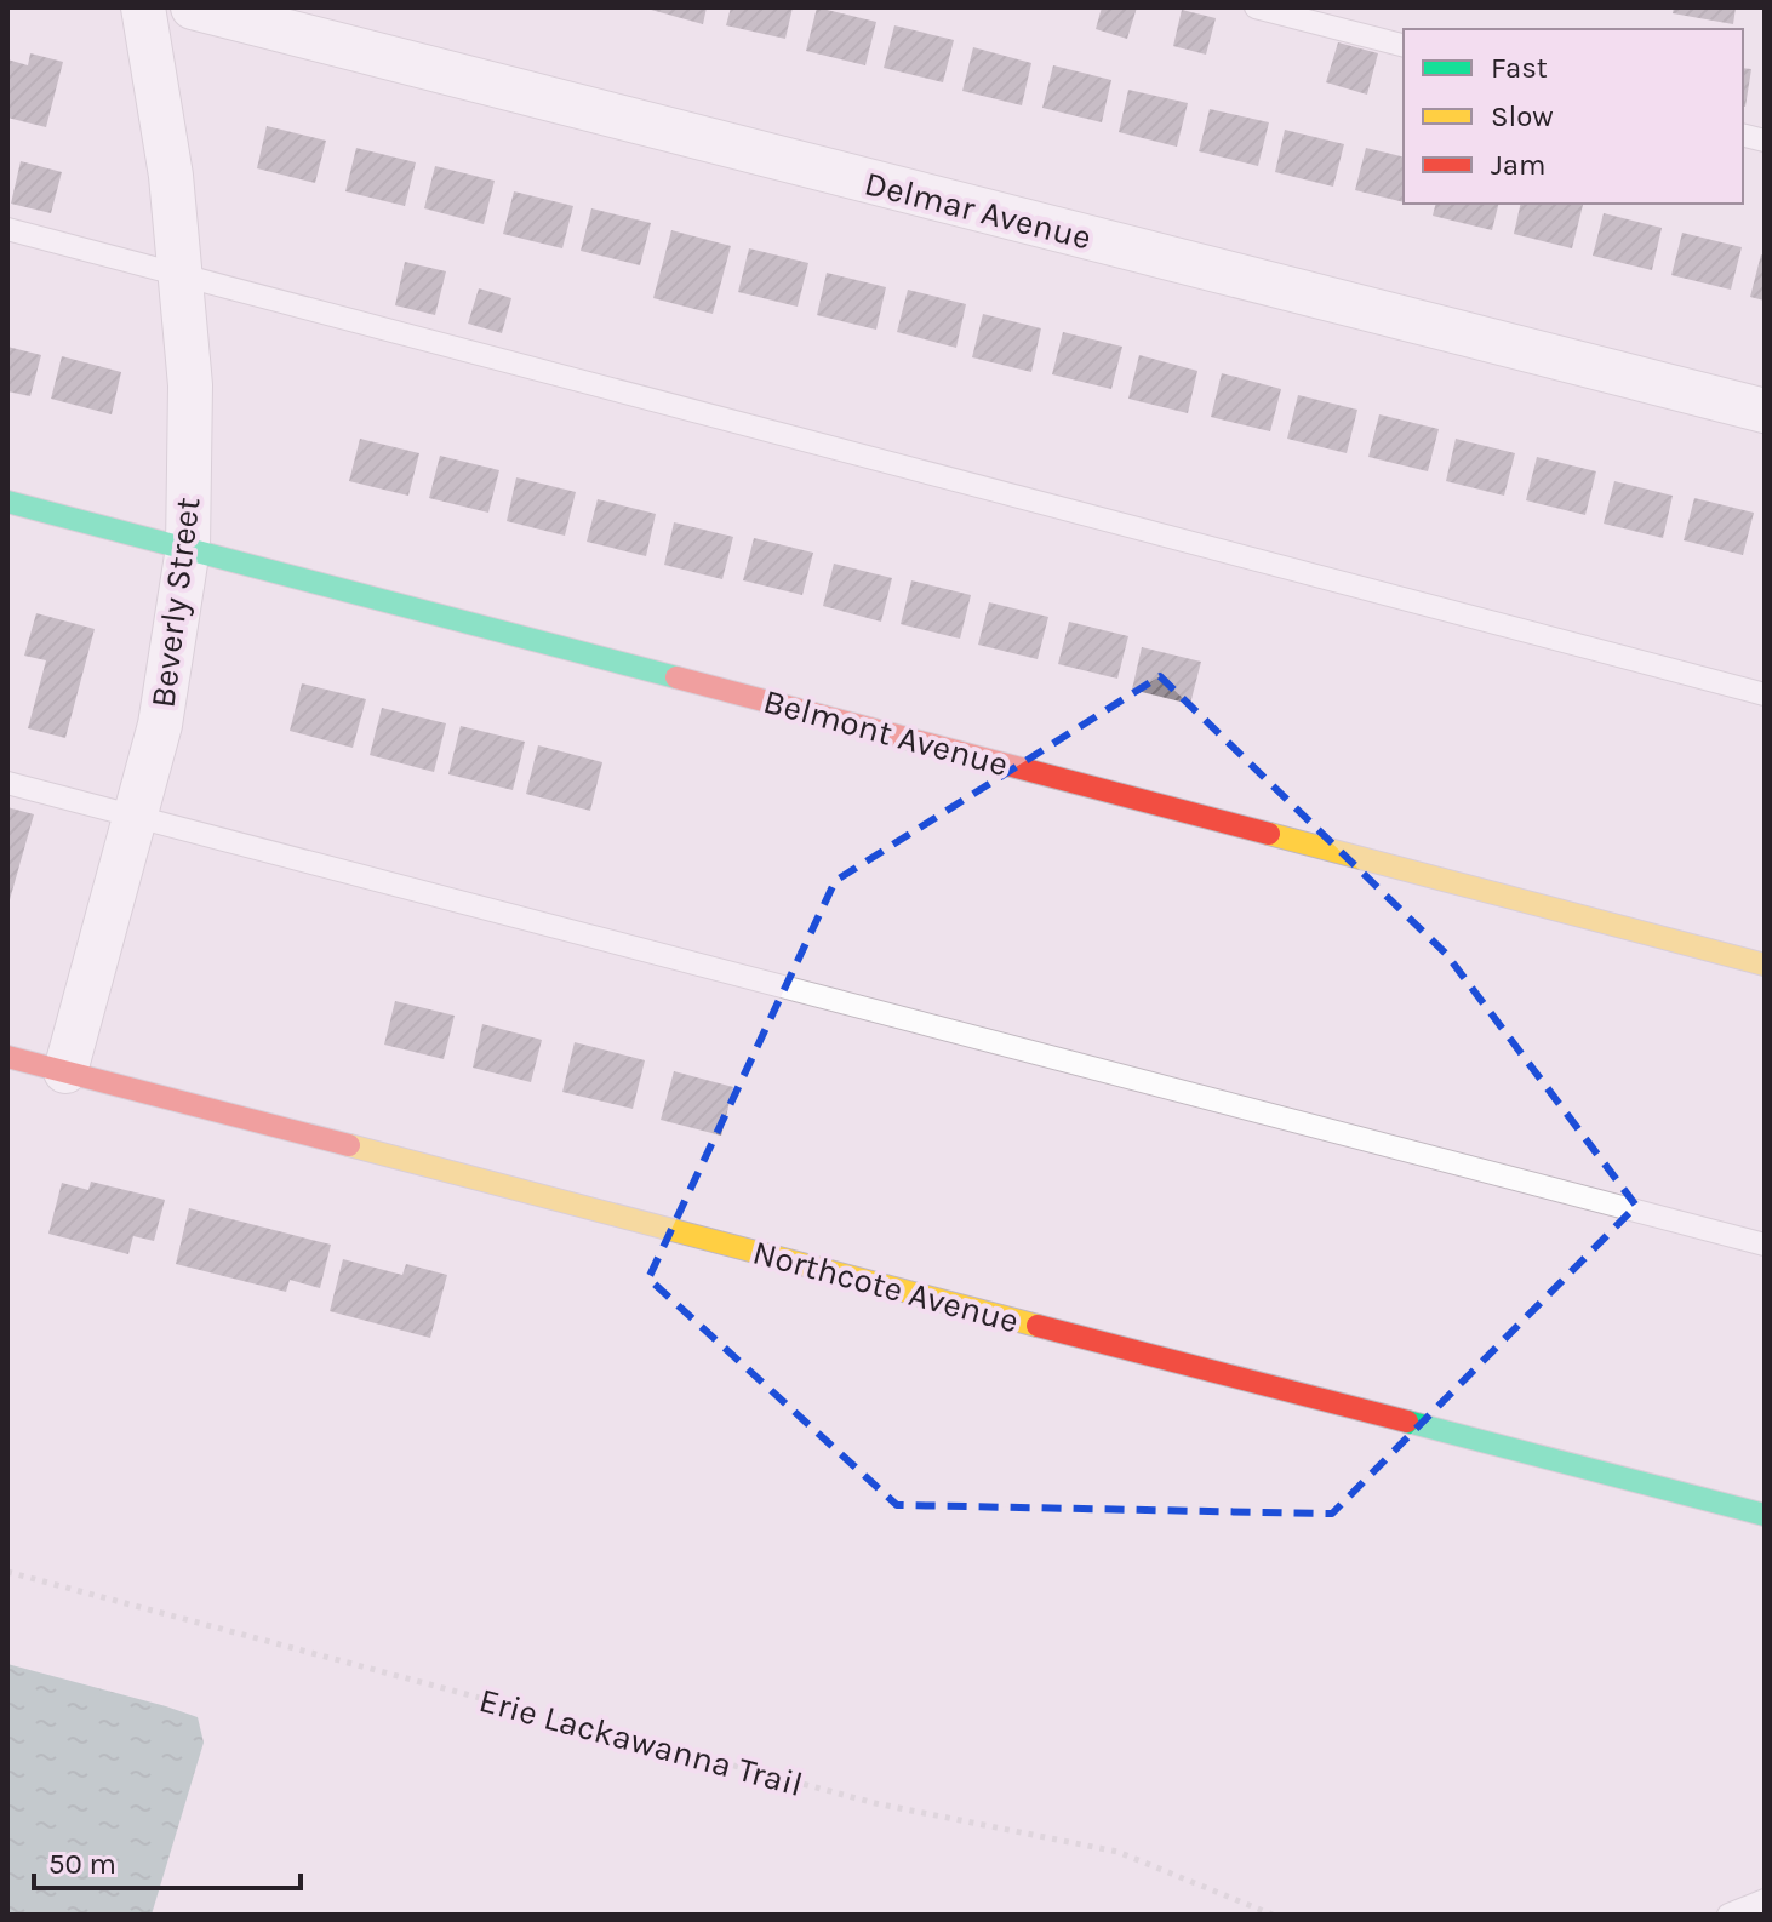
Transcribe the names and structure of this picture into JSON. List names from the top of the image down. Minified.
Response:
{"streets":{"street":["Delmar Avenue","Beverly Street","Belmont Avenue","Northcote Avenue"],"path":["Erie Lackawanna Trail"]},"crossings":[["Beverly Street","Belmont Avenue"],["Beverly Street","Northcote Avenue"]],"legend":["Fast","Slow","Jam"],"scale_bar":"50 m"}
